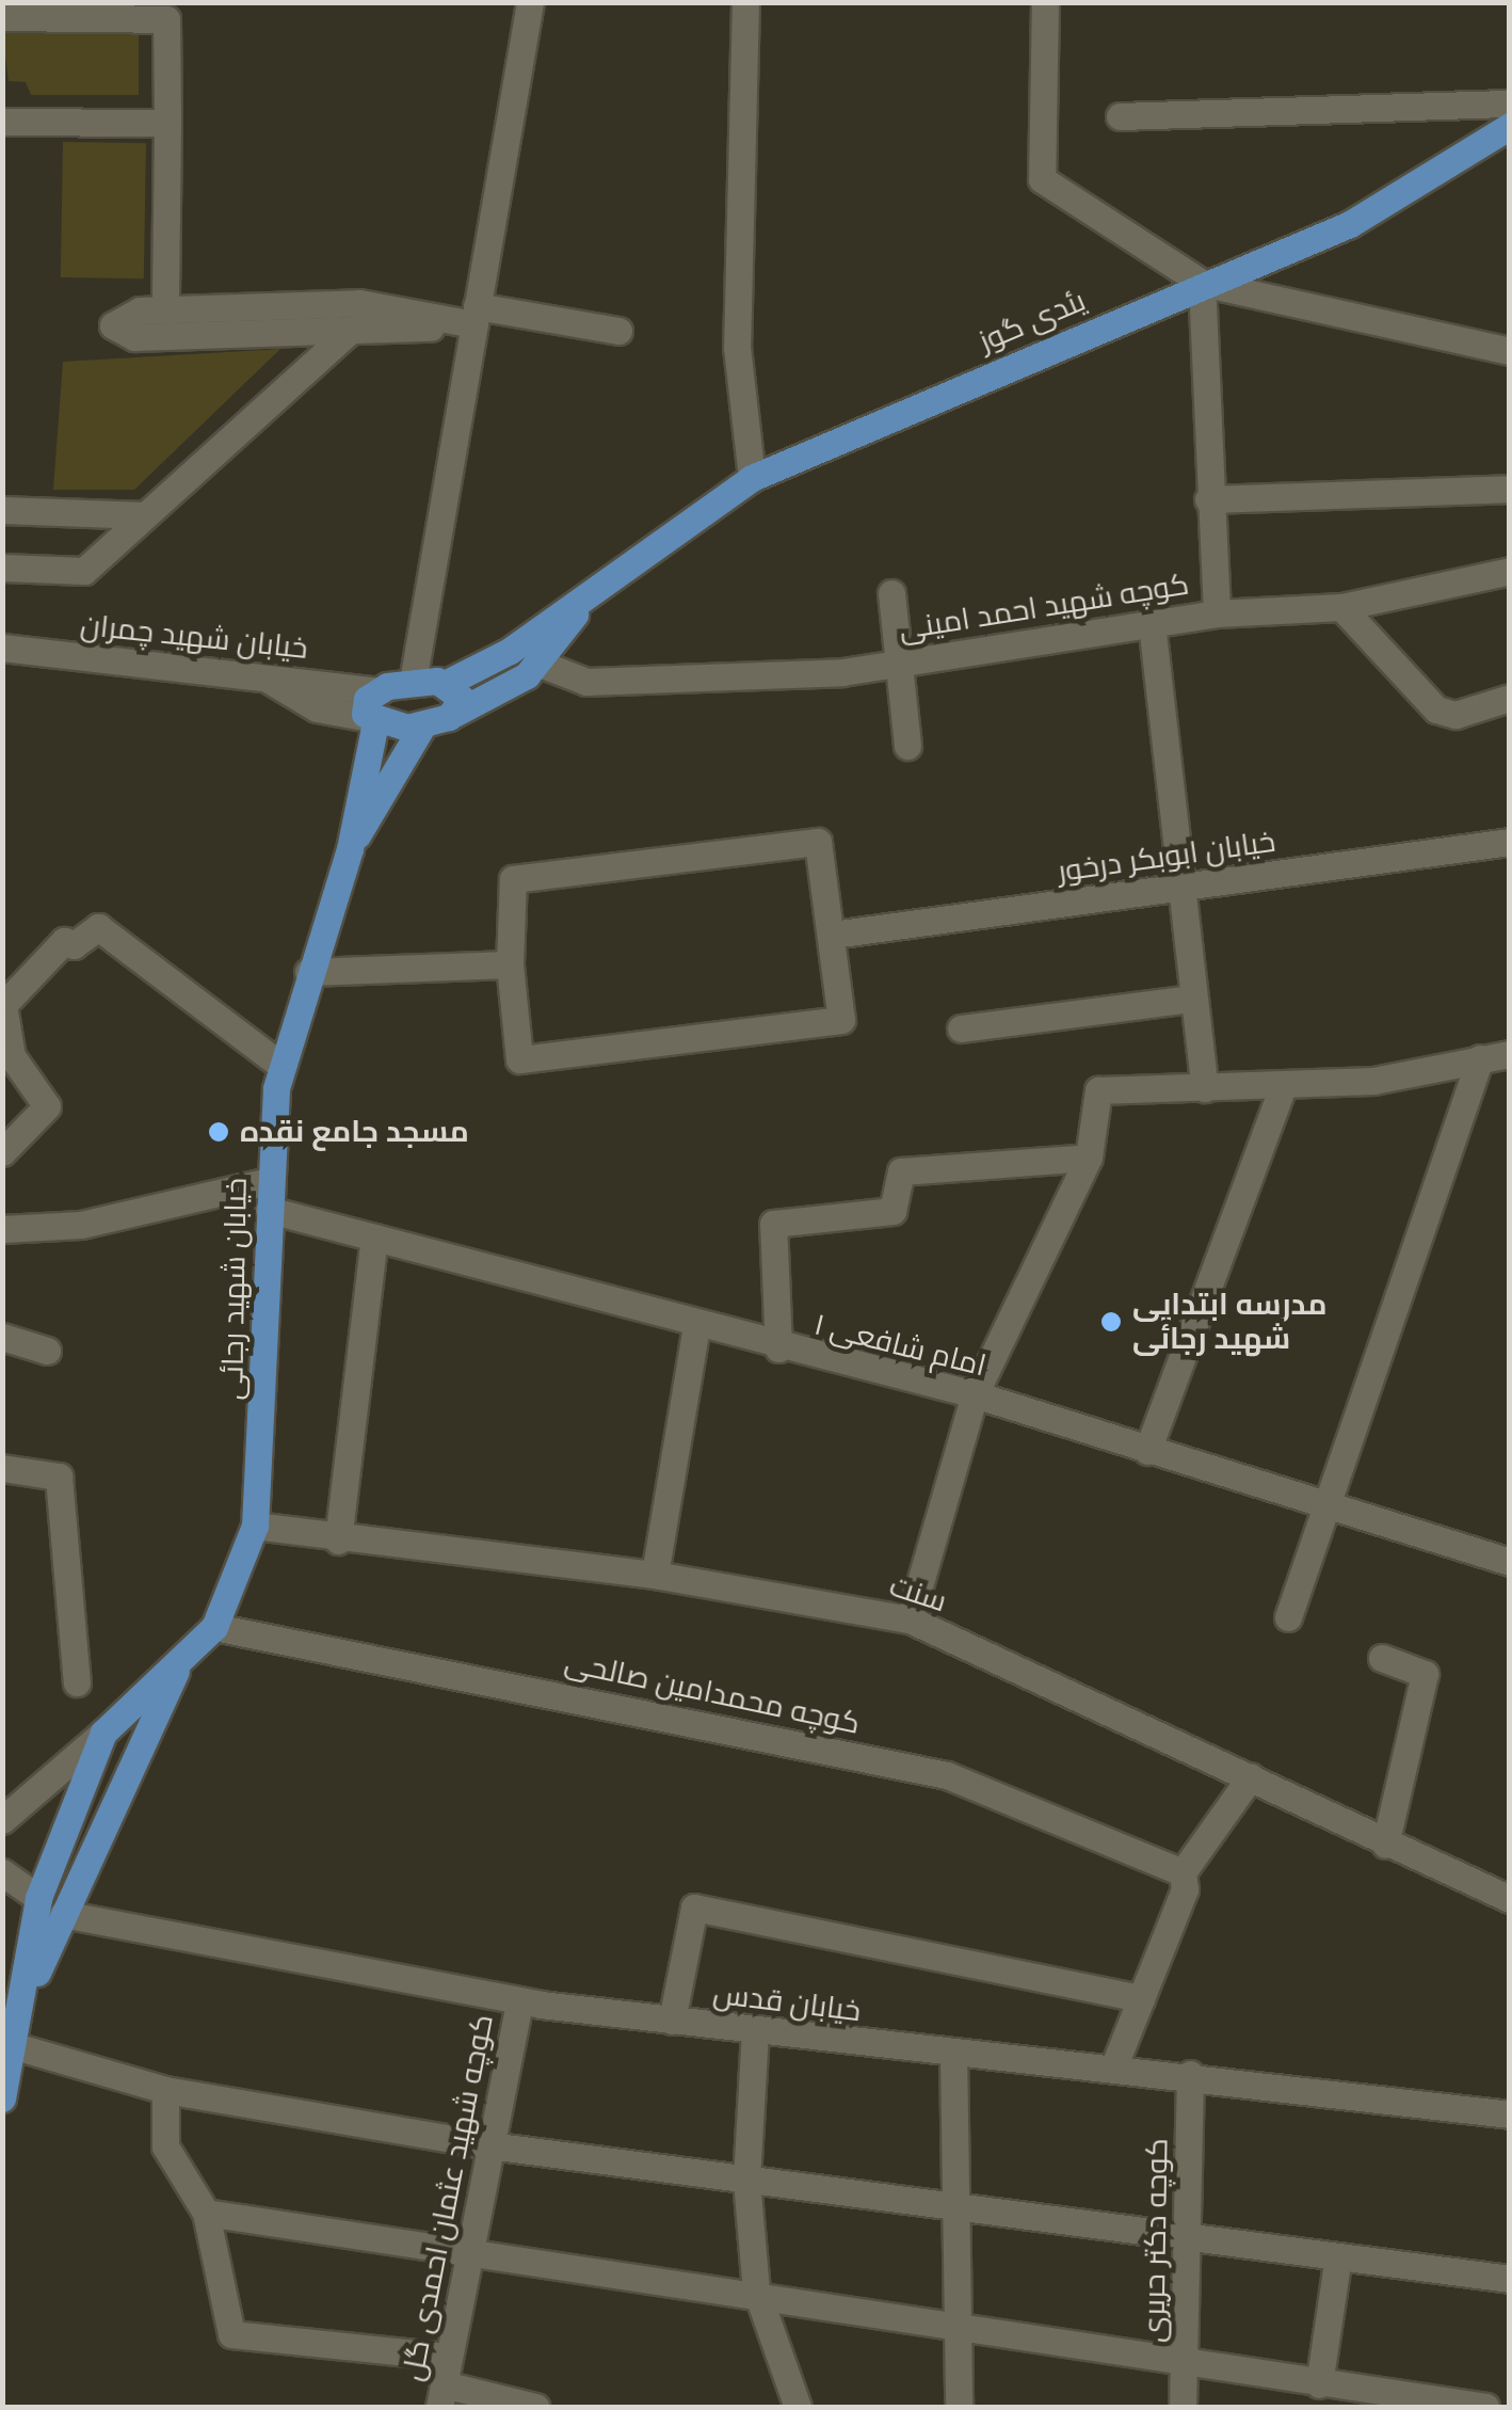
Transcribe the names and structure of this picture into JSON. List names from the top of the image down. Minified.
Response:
{"streets":{"main road":["یئدی گوز","خیابان شهید رجائی"],"street":["کوچه شهید احمد امینی","خیابان شهید چمران","خیابان ابوبکر درخور","امام شافعی ۱","سنت","کوچه محمدامین صالحی","خیابان قدس","کوچه شهید عثمان احمدی گل","کوچه دکتر حریری"]},"crossings":[["خیابان شهید چمران","خیابان شهید رجائی"],["خیابان شهید رجائی","امام شافعی ۱"],["خیابان شهید رجائی","سنت"],["خیابان شهید رجائی","کوچه محمدامین صالحی"],["خیابان شهید رجائی","خیابان قدس"],["خیابان قدس","کوچه شهید عثمان احمدی گل"],["خیابان قدس","کوچه دکتر حریری"]],"places":["مسجد جامع نقده","مدرسه ابتدایی شهید رجائی"]}
